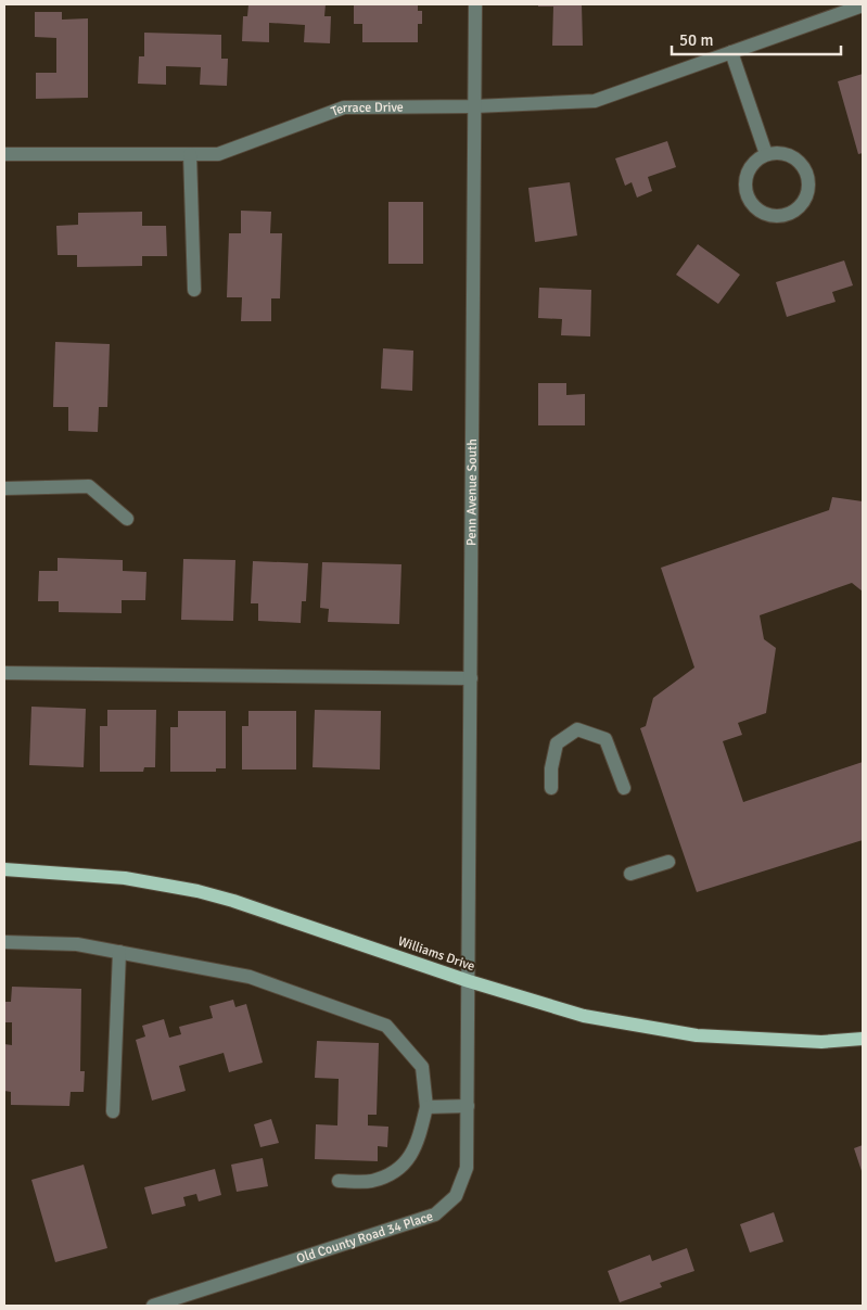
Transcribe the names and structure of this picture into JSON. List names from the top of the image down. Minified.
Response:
{"streets":{"main road":["Williams Drive"],"street":["Terrace Drive","Penn Avenue South","Old County Road 34 Place"]},"crossings":[["Terrace Drive","Penn Avenue South"],["Penn Avenue South","Williams Drive"],["Penn Avenue South","Old County Road 34 Place"],["Williams Drive","Old County Road 34 Place"]],"scale_bar":"50 m"}
